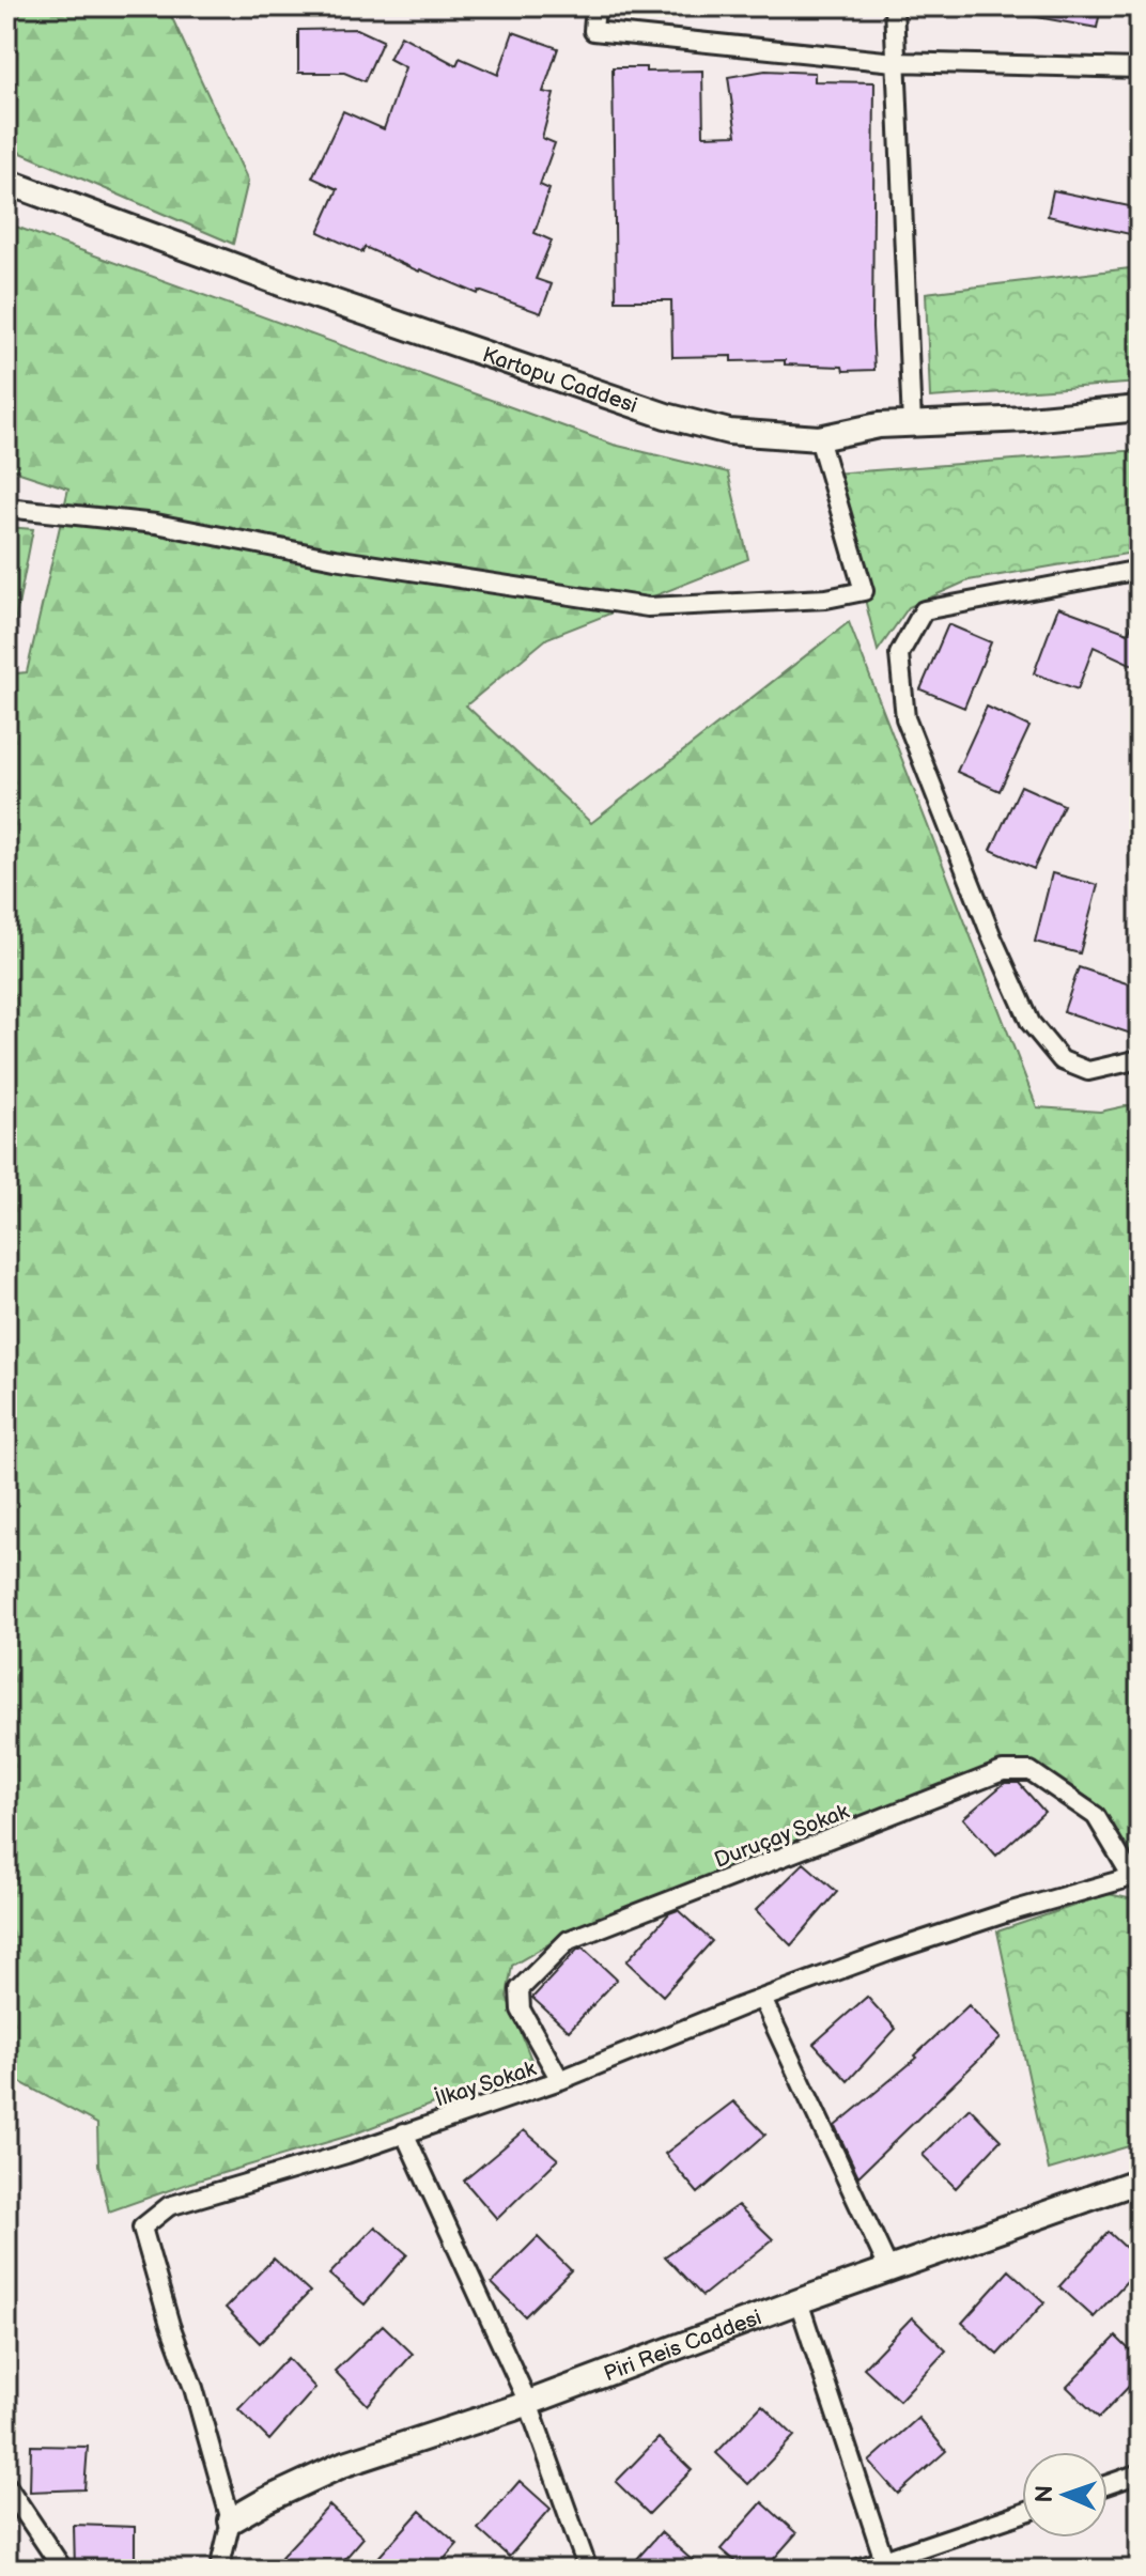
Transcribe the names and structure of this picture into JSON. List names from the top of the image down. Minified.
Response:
{"streets":{"street":["Kartopu Caddesi","Duruçay Sokak","İlkay Sokak","Piri Reis Caddesi"]},"crossings":[["Duruçay Sokak","İlkay Sokak"],["İlkay Sokak","Piri Reis Caddesi"]],"north":"left"}
